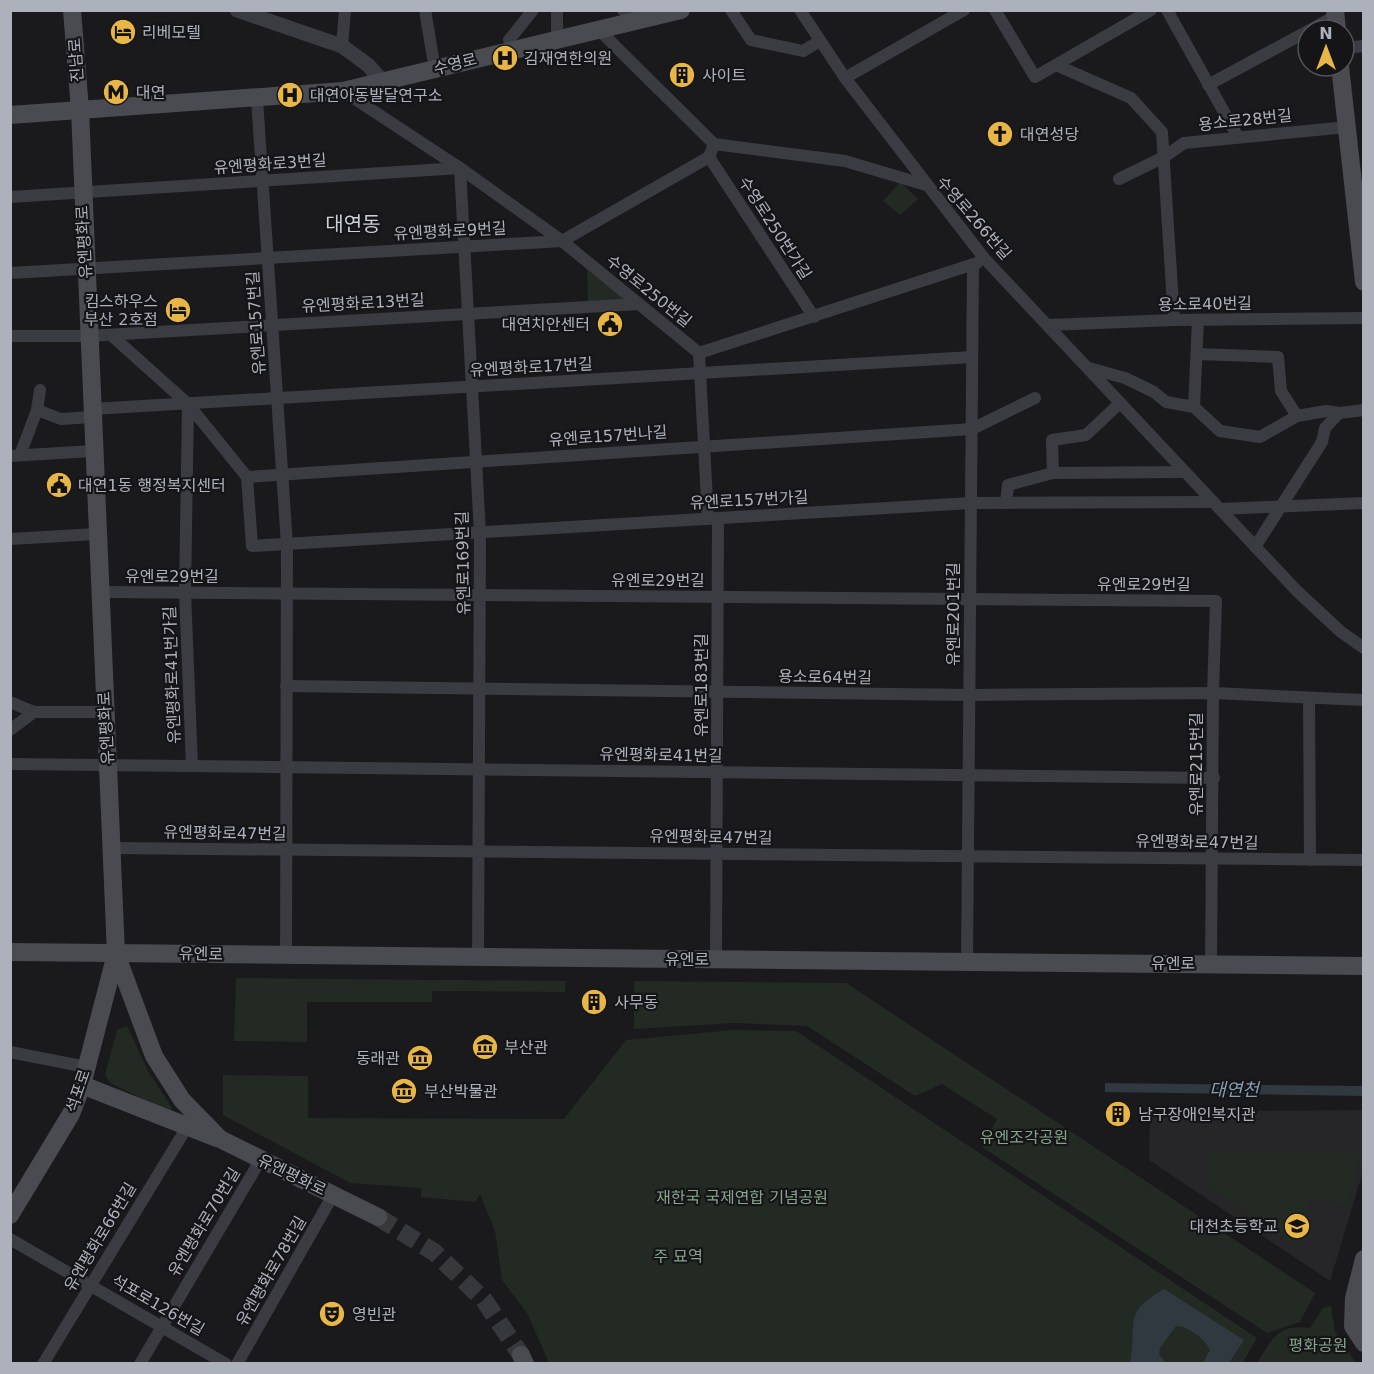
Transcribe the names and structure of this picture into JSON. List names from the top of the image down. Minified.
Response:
{"streets":{"main road":["진남로","수영로","유엔평화로","유엔로","석포로"],"street":["용소로28번길","유엔평화로3번길","수영로266번길","수영로250번가길","유엔평화로9번길","수영로250번길","유엔평화로13번길","용소로40번길","유엔로157번길","유엔평화로17번길","유엔로157번나길","유엔로157번가길","유엔로169번길","유엔로29번길","유엔로201번길","유엔평화로41번가길","용소로64번길","유엔로183번길","유엔평화로41번길","유엔로215번길","유엔평화로47번길","유엔평화로70번길","유엔평화로66번길","유엔평화로78번길","석포로126번길"]},"crossings":[["진남로","수영로"],["진남로","유엔평화로"],["수영로","유엔평화로"],["수영로","수영로250번길"],["수영로","유엔로157번길"],["유엔평화로3번길","유엔평화로"],["유엔평화로3번길","수영로250번길"],["유엔평화로3번길","유엔로157번길"],["유엔평화로3번길","유엔로169번길"],["수영로266번길","용소로40번길"],["수영로266번길","유엔로157번가길"],["수영로250번가길","유엔평화로9번길"],["유엔평화로9번길","유엔평화로"],["유엔평화로9번길","수영로250번길"],["유엔평화로9번길","유엔로157번길"],["유엔평화로9번길","유엔로169번길"],["유엔평화로","유엔평화로13번길"],["유엔평화로","유엔평화로17번길"],["유엔평화로","유엔로29번길"],["유엔평화로","유엔평화로41번길"],["유엔평화로","유엔평화로47번길"],["유엔평화로","유엔로"],["유엔평화로","석포로"],["유엔평화로","유엔평화로70번길"],["유엔평화로","유엔평화로78번길"],["수영로250번길","유엔평화로13번길"],["수영로250번길","유엔로169번길"],["수영로250번길","유엔로183번길"],["유엔평화로13번길","유엔로157번길"],["유엔평화로13번길","유엔로169번길"],["유엔로157번길","유엔평화로17번길"],["유엔로157번길","유엔로157번나길"],["유엔로157번길","유엔로157번가길"],["유엔로157번길","유엔로29번길"],["유엔로157번길","용소로64번길"],["유엔로157번길","유엔평화로41번길"],["유엔로157번길","유엔평화로47번길"],["유엔로157번길","유엔로"],["유엔평화로17번길","유엔로169번길"],["유엔평화로17번길","유엔로201번길"],["유엔평화로17번길","유엔평화로41번가길"],["유엔평화로17번길","유엔로183번길"],["유엔로157번나길","유엔로169번길"],["유엔로157번나길","유엔로201번길"],["유엔로157번나길","유엔로183번길"],["유엔로157번가길","유엔로169번길"],["유엔로157번가길","유엔로201번길"],["유엔로157번가길","유엔로183번길"],["유엔로169번길","유엔로29번길"],["유엔로169번길","용소로64번길"],["유엔로169번길","유엔평화로41번길"],["유엔로169번길","유엔평화로47번길"],["유엔로169번길","유엔로"],["유엔로29번길","유엔로201번길"],["유엔로29번길","유엔평화로41번가길"],["유엔로29번길","유엔로183번길"],["유엔로29번길","유엔로215번길"],["유엔로201번길","용소로64번길"],["유엔로201번길","유엔평화로41번길"],["유엔로201번길","유엔평화로47번길"],["유엔로201번길","유엔로"],["유엔평화로41번가길","유엔평화로41번길"],["용소로64번길","유엔로183번길"],["용소로64번길","유엔로215번길"],["유엔로183번길","유엔평화로41번길"],["유엔로183번길","유엔평화로47번길"],["유엔로183번길","유엔로"],["유엔평화로41번길","유엔로215번길"],["유엔로215번길","유엔평화로47번길"],["유엔로215번길","유엔로"],["유엔로","석포로"],["유엔평화로70번길","석포로126번길"],["유엔평화로66번길","석포로126번길"]],"districts":["대연동"],"water":["대연천"],"parks":["유엔조각공원","재한국 국제연합 기념공원","주 묘역","평화공원"],"places":{"hotel":["리베모텔","킴스하우스 부산 2호점"],"hospital":["김재연한의원","대연아동발달연구소"],"building":["사이트","사무동","남구장애인복지관"],"metro station":["대연"],"church":["대연성당"],"public building":["대연치안센터","대연1동 행정복지센터"],"museum":["부산관","동래관","부산박물관"],"school or university":["대천초등학교"],"theatre":["영빈관"]},"north":"top"}
